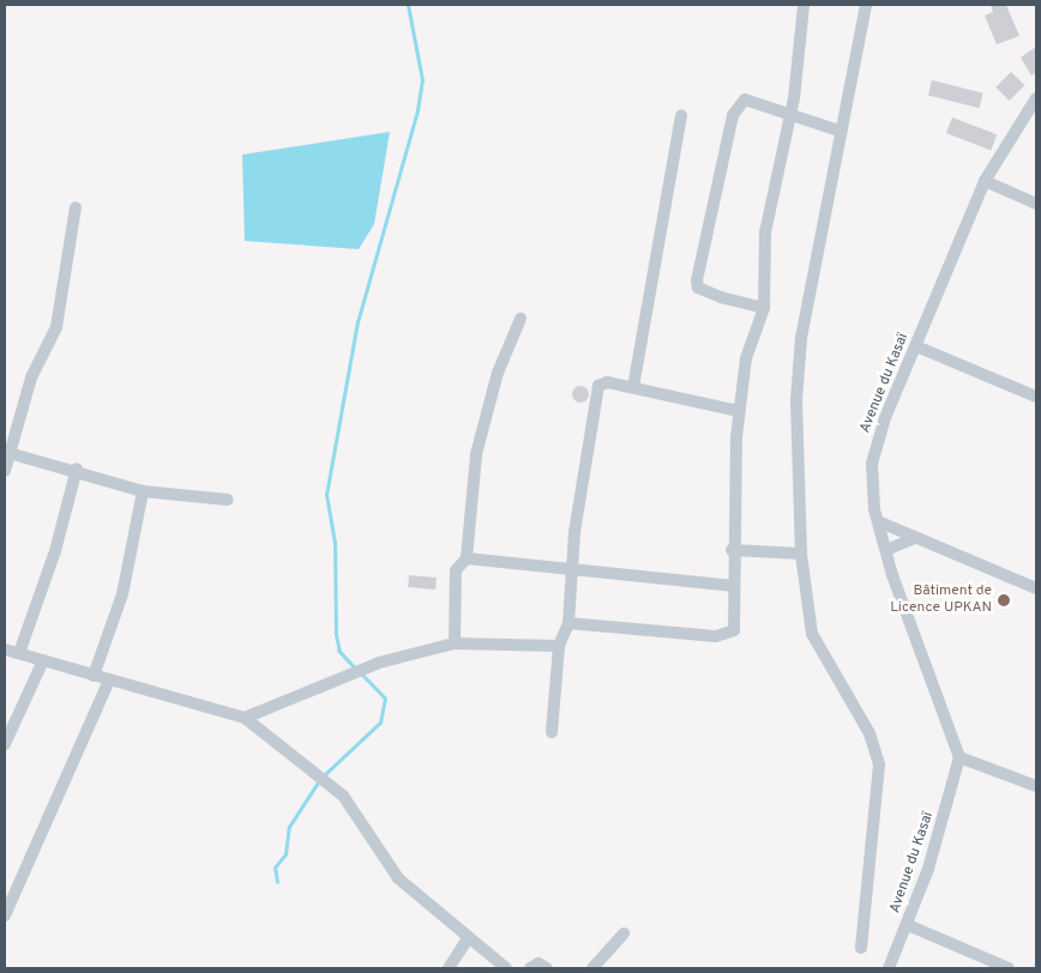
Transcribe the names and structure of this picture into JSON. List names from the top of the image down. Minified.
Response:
{"streets":{"street":["Avenue du Kasaï"]},"places":["Bâtiment de Licence UPKAN"]}
